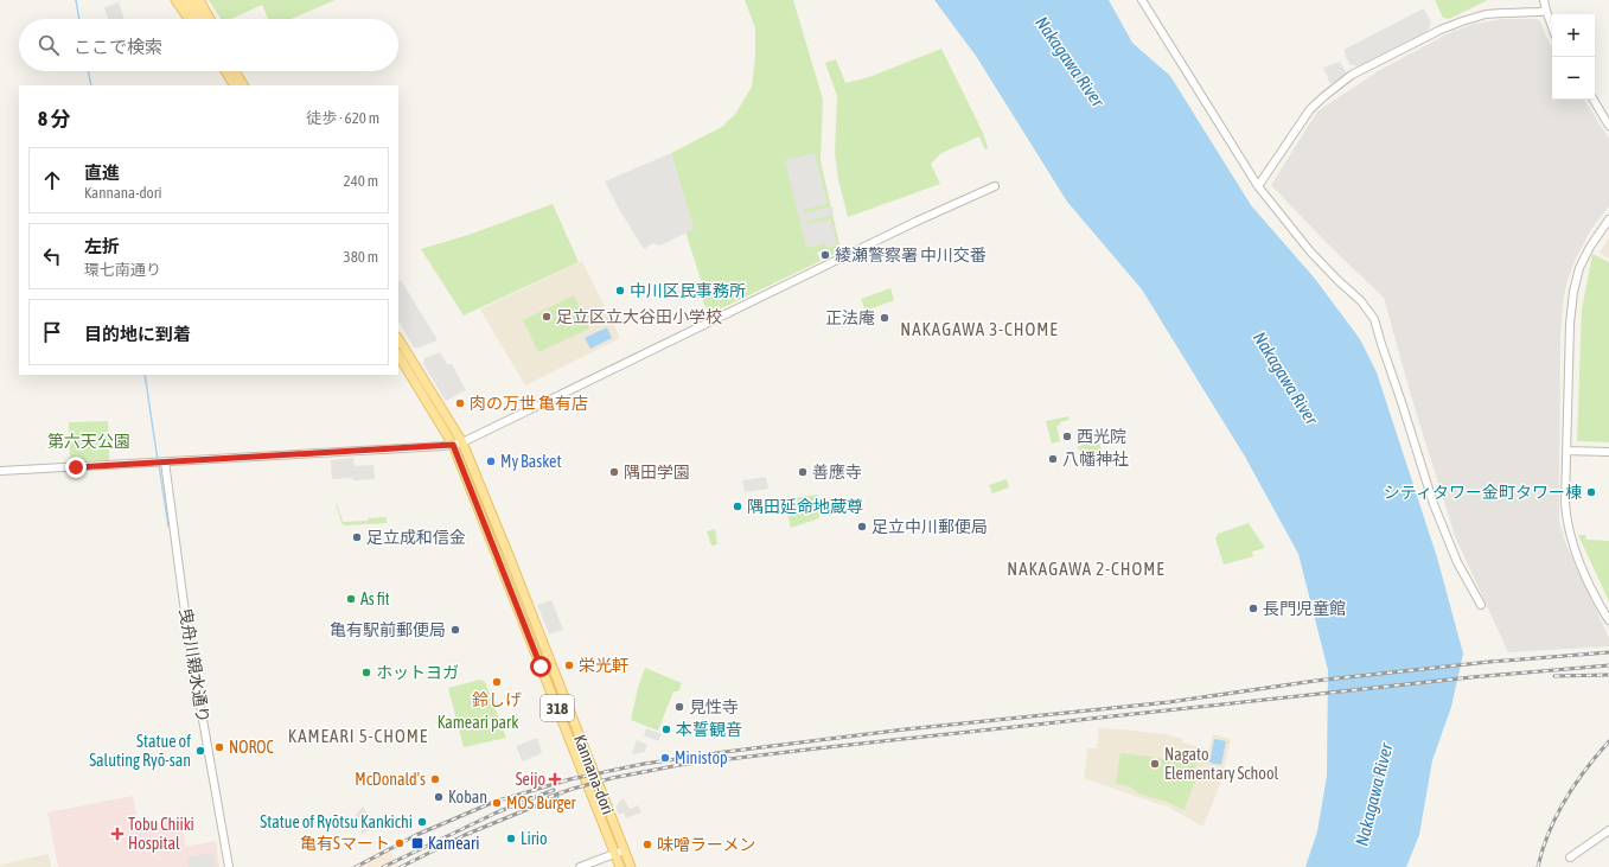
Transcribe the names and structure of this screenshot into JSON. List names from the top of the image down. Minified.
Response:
{"streets":{"main road":["318","Kannana-dori"],"street":["曳舟川親水通り"]},"crossings":[["318","Kannana-dori"]],"districts":["NAKAGAWA 3-CHOME","NAKAGAWA 2-CHOME","KAMEARI 5-CHOME"],"water":["Nakagawa River"],"parks":["第六天公園","Kameari park"],"places":{"other":["綾瀬警察署 中川交番","中川区民事務所","足立区立大谷田小学校","正法庵","肉の万世 亀有店","西光院","八幡神社","My Basket","隅田学園","善應寺","シティタワー金町タワー棟","隅田延命地蔵尊","足立中川郵便局","足立成和信金","As fit","長門児童館","亀有駅前郵便局","栄光軒","ホットヨガ","鈴しげ","見性寺","本誓観音","NOROC","Statue of Saluting Ryō-san","Ministop","Nagato Elementary School","McDonald's","Koban","MOS Burger","Statue of Ryōtsu Kankichi","Lirio","亀有Sマート","味噌ラーメン"],"health":["Seijo","Tobu Chiiki Hospital"],"transit":["Kameari"]},"page":{"map_buttons":["+","−"],"search":"ここで検索","heading":["8 分","徒歩 · 620 m"],"list":[["直進","Kannana-dori","240 m"],["左折","環七南通り","380 m"],"目的地に到着"]}}
